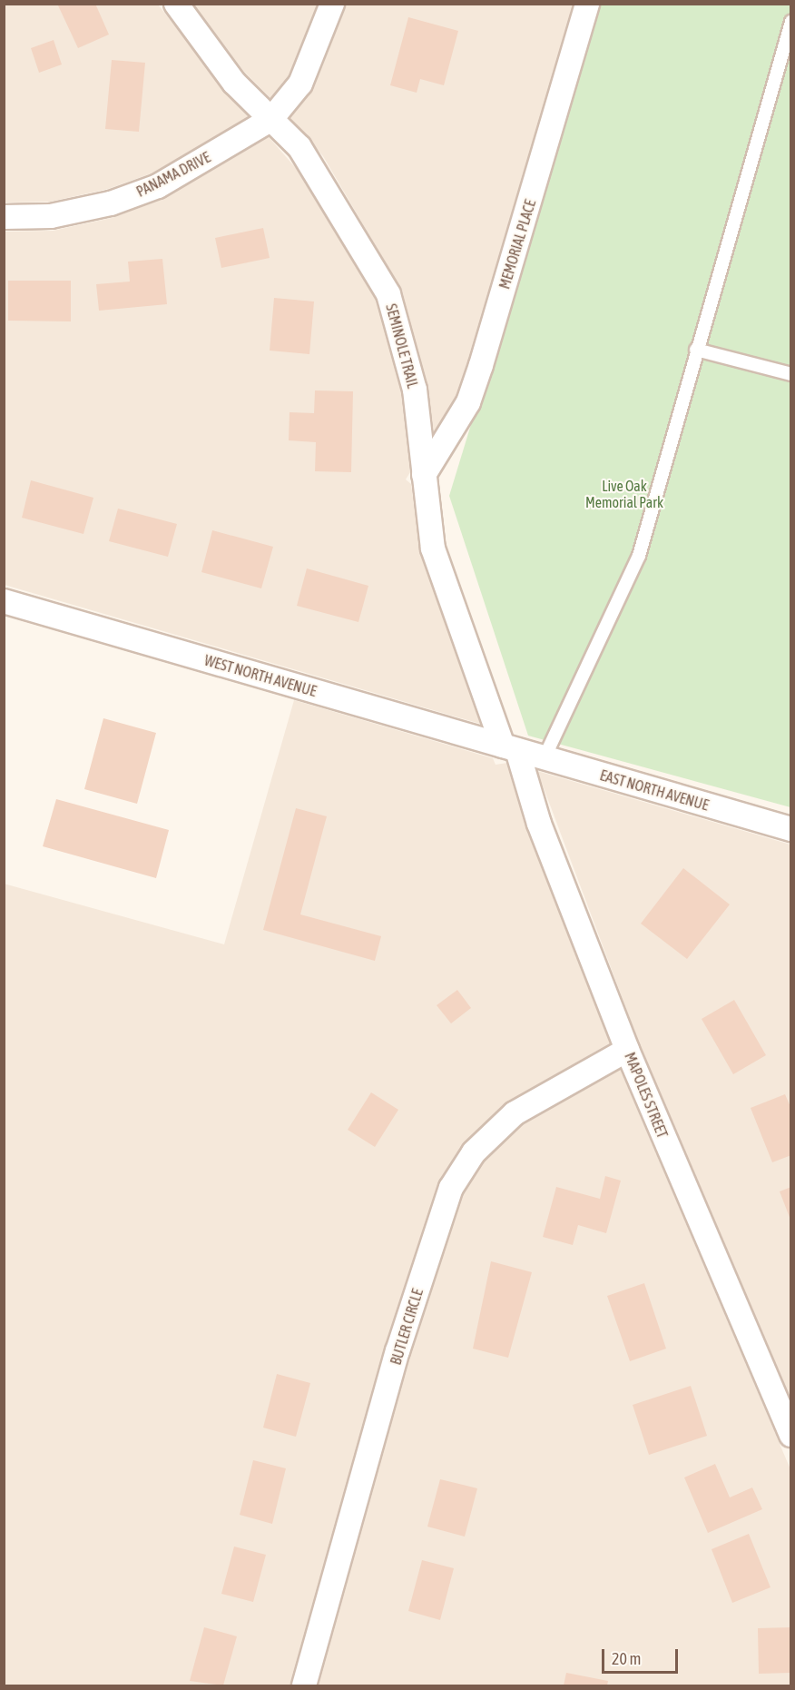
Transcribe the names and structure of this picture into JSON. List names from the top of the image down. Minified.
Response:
{"streets":{"street":["PANAMA DRIVE","MEMORIAL PLACE","SEMINOLE TRAIL","WEST NORTH AVENUE","EAST NORTH AVENUE","MAPOLES STREET","BUTLER CIRCLE"]},"crossings":[["PANAMA DRIVE","SEMINOLE TRAIL"],["MEMORIAL PLACE","SEMINOLE TRAIL"],["SEMINOLE TRAIL","WEST NORTH AVENUE"],["SEMINOLE TRAIL","EAST NORTH AVENUE"],["SEMINOLE TRAIL","MAPOLES STREET"],["WEST NORTH AVENUE","EAST NORTH AVENUE"],["WEST NORTH AVENUE","MAPOLES STREET"],["EAST NORTH AVENUE","MAPOLES STREET"],["MAPOLES STREET","BUTLER CIRCLE"]],"parks":["Live Oak Memorial Park"],"scale_bar":"20 m"}
